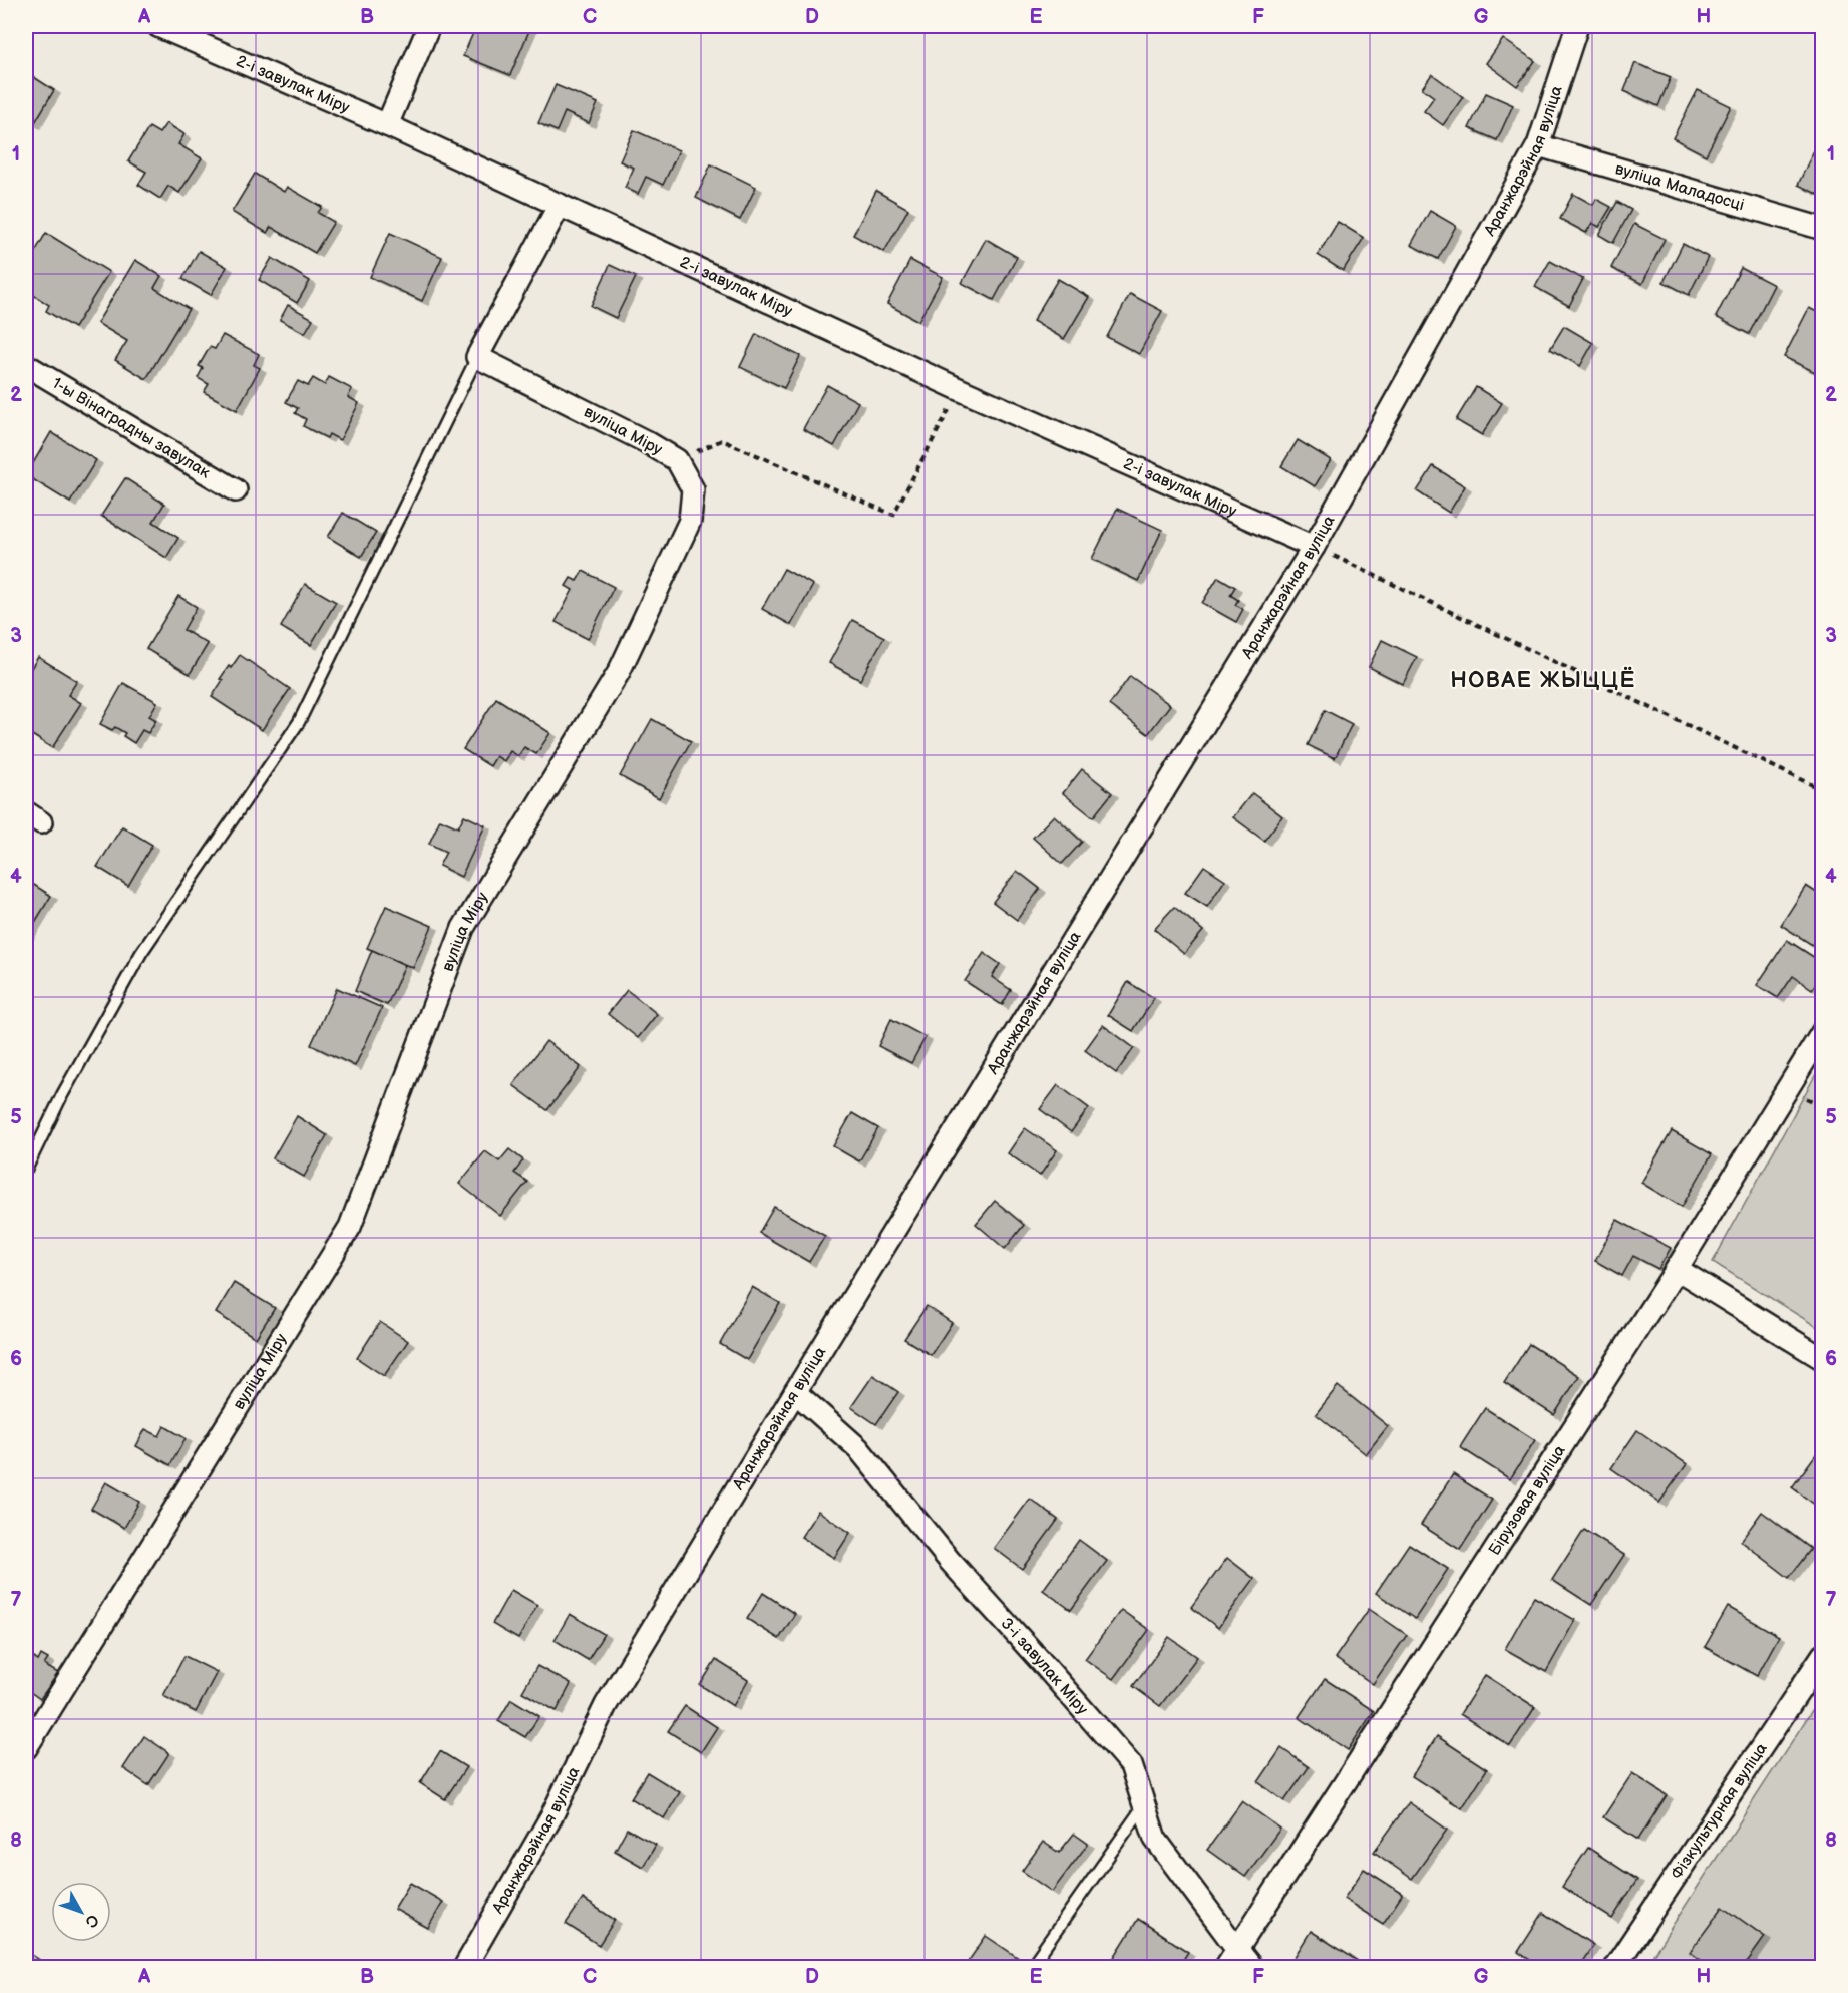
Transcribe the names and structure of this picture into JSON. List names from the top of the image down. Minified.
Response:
{"streets":{"street":["2-і завулак Міру","Аранжарэйная вуліца","вуліца Маладосці","1-ы Вінаградны завулак","вуліца Міру","Бірузовая вуліца","3-і завулак Міру","Фізкультурная вуліца"]},"crossings":[["2-і завулак Міру","Аранжарэйная вуліца"],["Аранжарэйная вуліца","вуліца Маладосці"],["Аранжарэйная вуліца","3-і завулак Міру"],["Бірузовая вуліца","3-і завулак Міру"]],"districts":["НОВАЕ ЖЫЦЦЁ"],"north":"bottom right","grid":{"columns":["A","B","C","D","E","F","G","H"],"rows":["1","2","3","4","5","6","7","8"]}}
